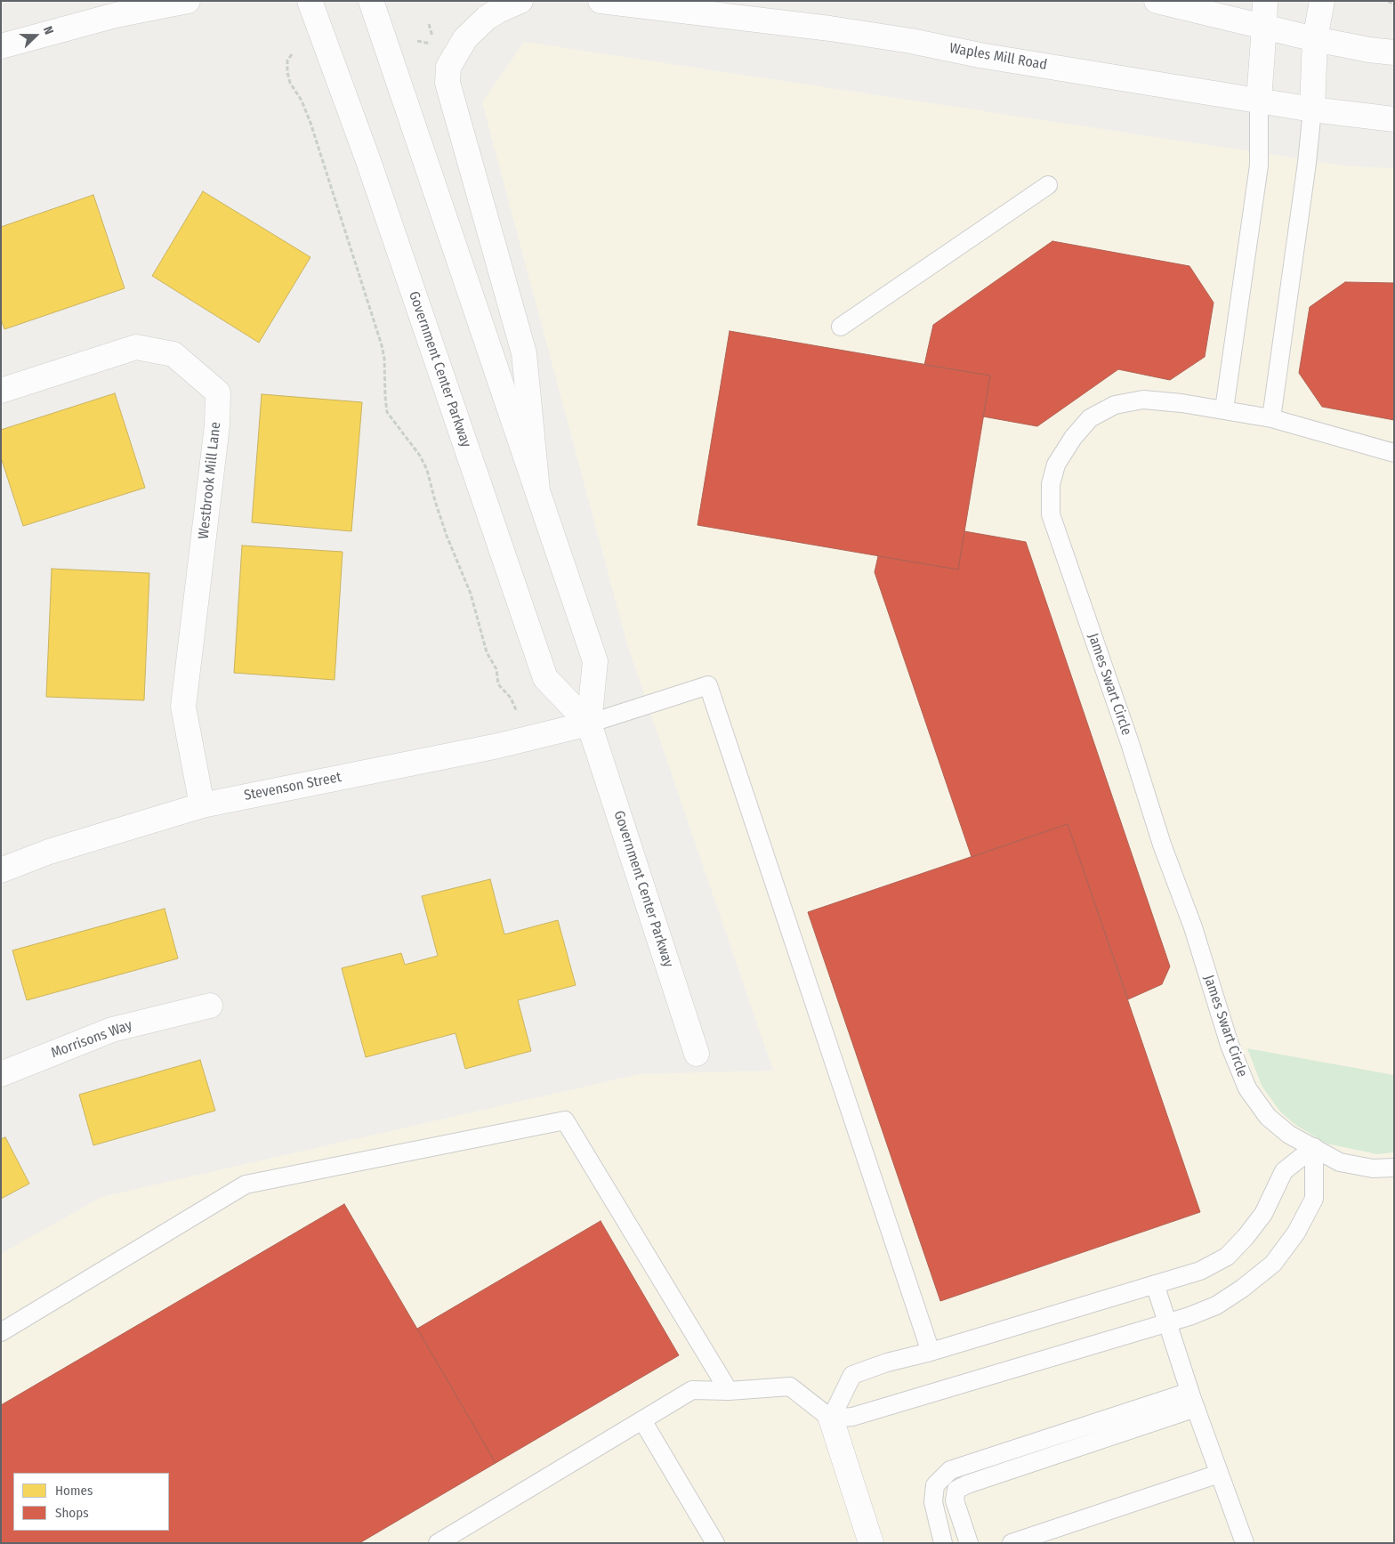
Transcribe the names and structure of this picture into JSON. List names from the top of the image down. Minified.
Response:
{"streets":{"street":["Waples Mill Road","Government Center Parkway","Westbrook Mill Lane","Stevenson Street","Morrisons Way"],"lane":["James Swart Circle"]},"crossings":[["Government Center Parkway","Stevenson Street"],["Westbrook Mill Lane","Stevenson Street"]],"legend":["Homes","Shops"],"north":"right"}
